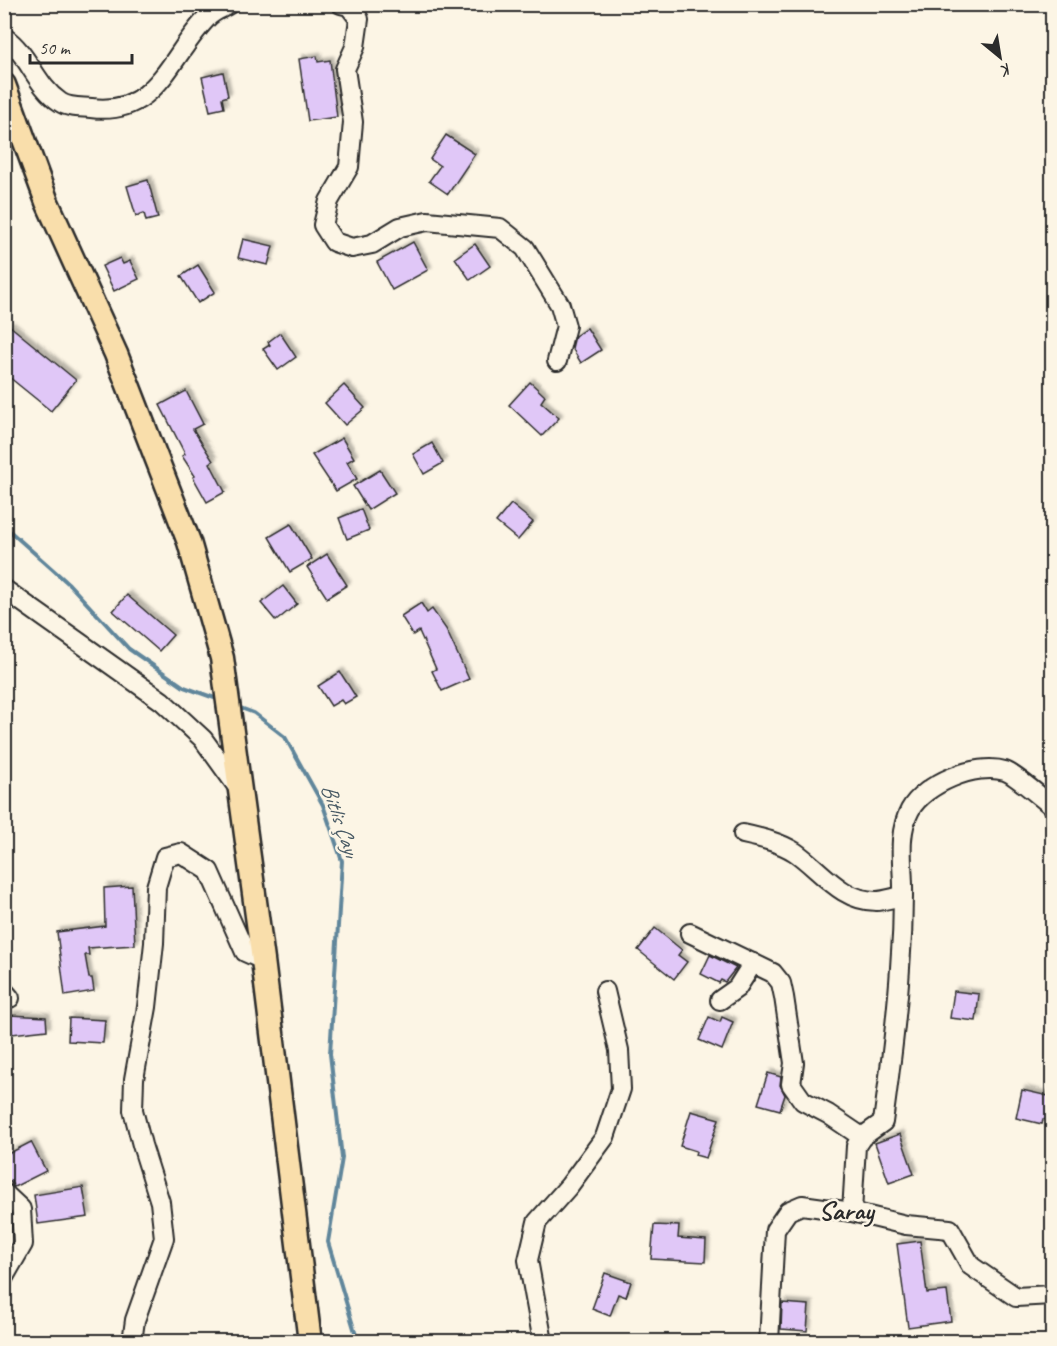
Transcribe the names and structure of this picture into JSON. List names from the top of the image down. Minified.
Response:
{"districts":["Saray"],"water":["Bitlis Çayı"],"scale_bar":"50 m","north":"bottom right"}
